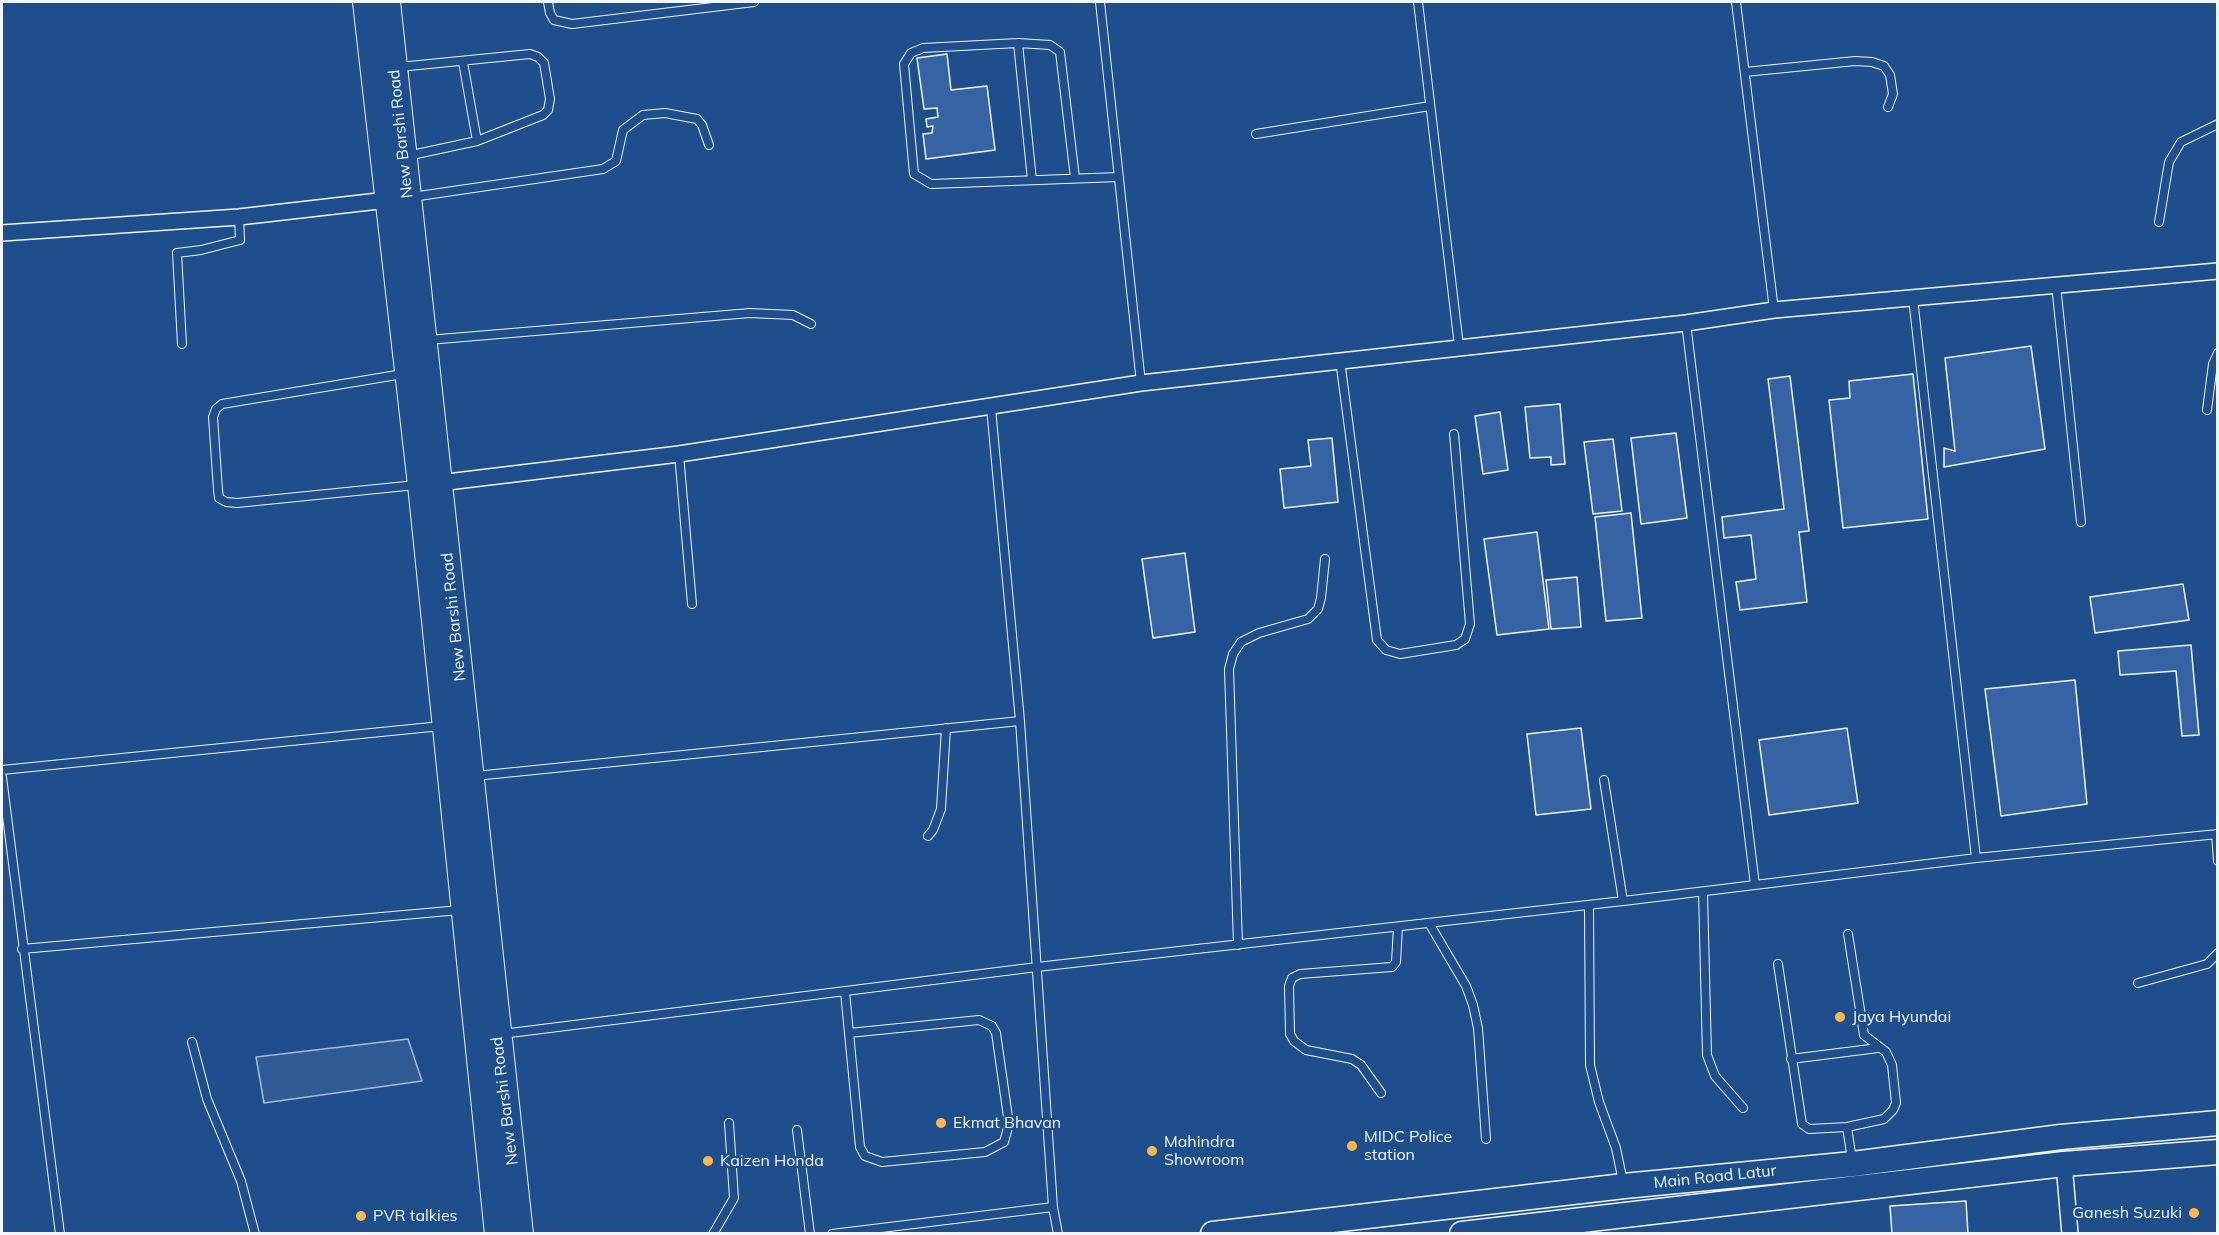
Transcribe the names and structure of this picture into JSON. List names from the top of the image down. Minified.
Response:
{"streets":{"highway":["New Barshi Road"],"main road":["Main Road Latur"]},"places":["Jaya Hyundai","Ekmat Bhavan","MIDC Police station","Mahindra Showroom","Kaizen Honda","Ganesh Suzuki","PVR talkies"]}
